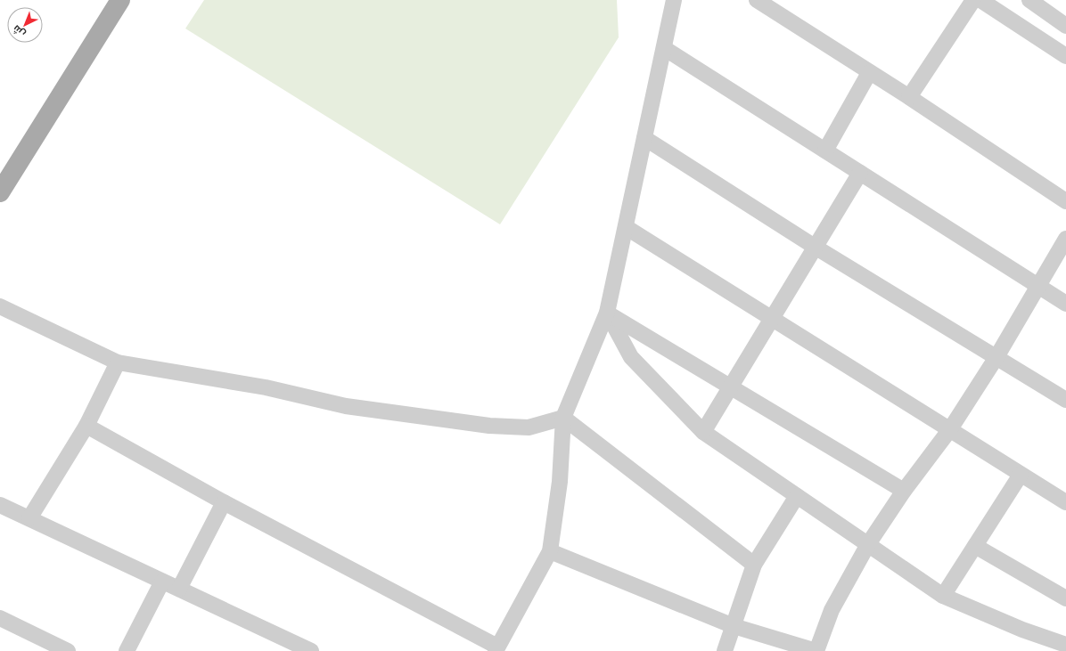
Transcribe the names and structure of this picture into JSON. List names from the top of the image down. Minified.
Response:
{"north":"bottom left"}
